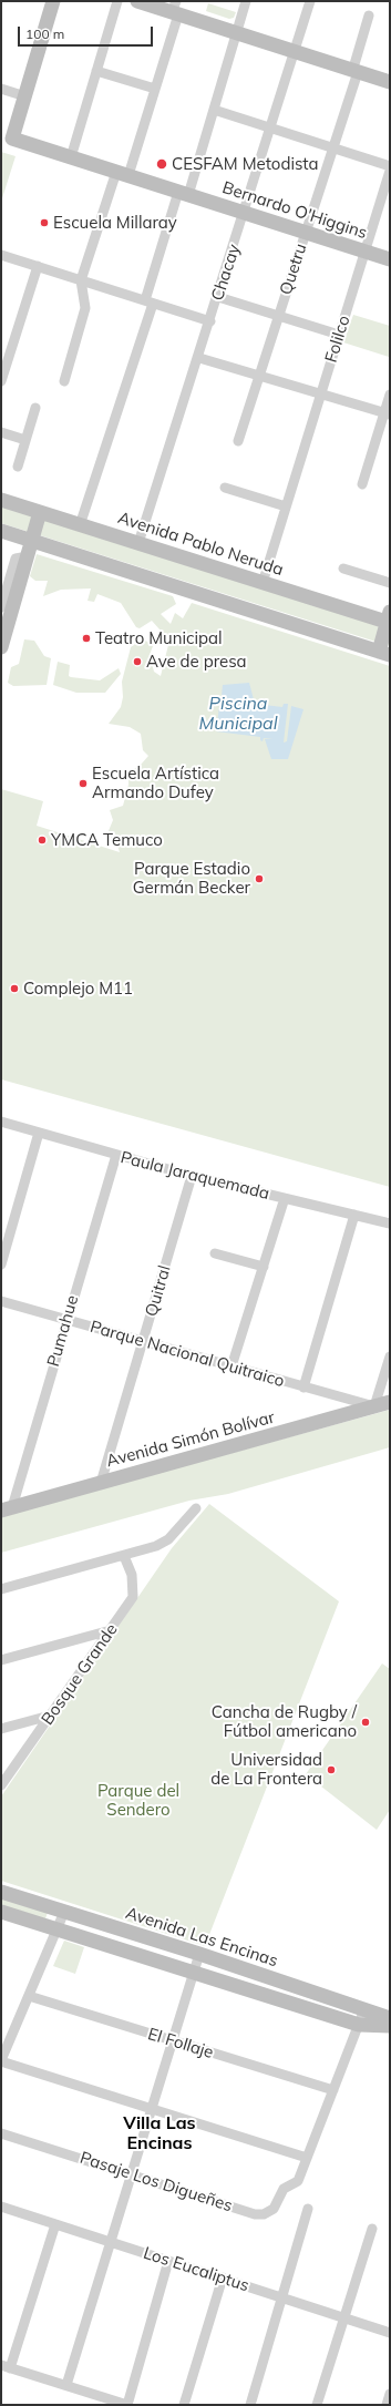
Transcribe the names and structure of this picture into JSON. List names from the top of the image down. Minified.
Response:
{"streets":{"main road":["Bernardo O'Higgins","Avenida Pablo Neruda","Avenida Simón Bolívar","Avenida Las Encinas"],"street":["Quetru","Chacay","Folilco","Paula Jaraquemada","Quitral","Pumahue","Parque Nacional Quitraico","Bosque Grande","El Follaje","Pasaje Los Digueñes","Los Eucaliptus"]},"crossings":[["Bernardo O'Higgins","Quetru"],["Bernardo O'Higgins","Chacay"],["Bernardo O'Higgins","Folilco"],["Chacay","Avenida Pablo Neruda"],["Folilco","Avenida Pablo Neruda"],["Paula Jaraquemada","Quitral"],["Paula Jaraquemada","Pumahue"],["Quitral","Parque Nacional Quitraico"],["Quitral","Avenida Simón Bolívar"],["Pumahue","Parque Nacional Quitraico"],["Pumahue","Avenida Simón Bolívar"],["Parque Nacional Quitraico","Avenida Simón Bolívar"]],"districts":["Villa Las Encinas"],"water":["Piscina Municipal"],"parks":["Parque del Sendero"],"places":["CESFAM Metodista","Escuela Millaray","Teatro Municipal","Ave de presa","Escuela Artística Armando Dufey","YMCA Temuco","Parque Estadio Germán Becker","Complejo M11","Cancha de Rugby / Fútbol americano","Universidad de La Frontera"],"scale_bar":"100 m"}
